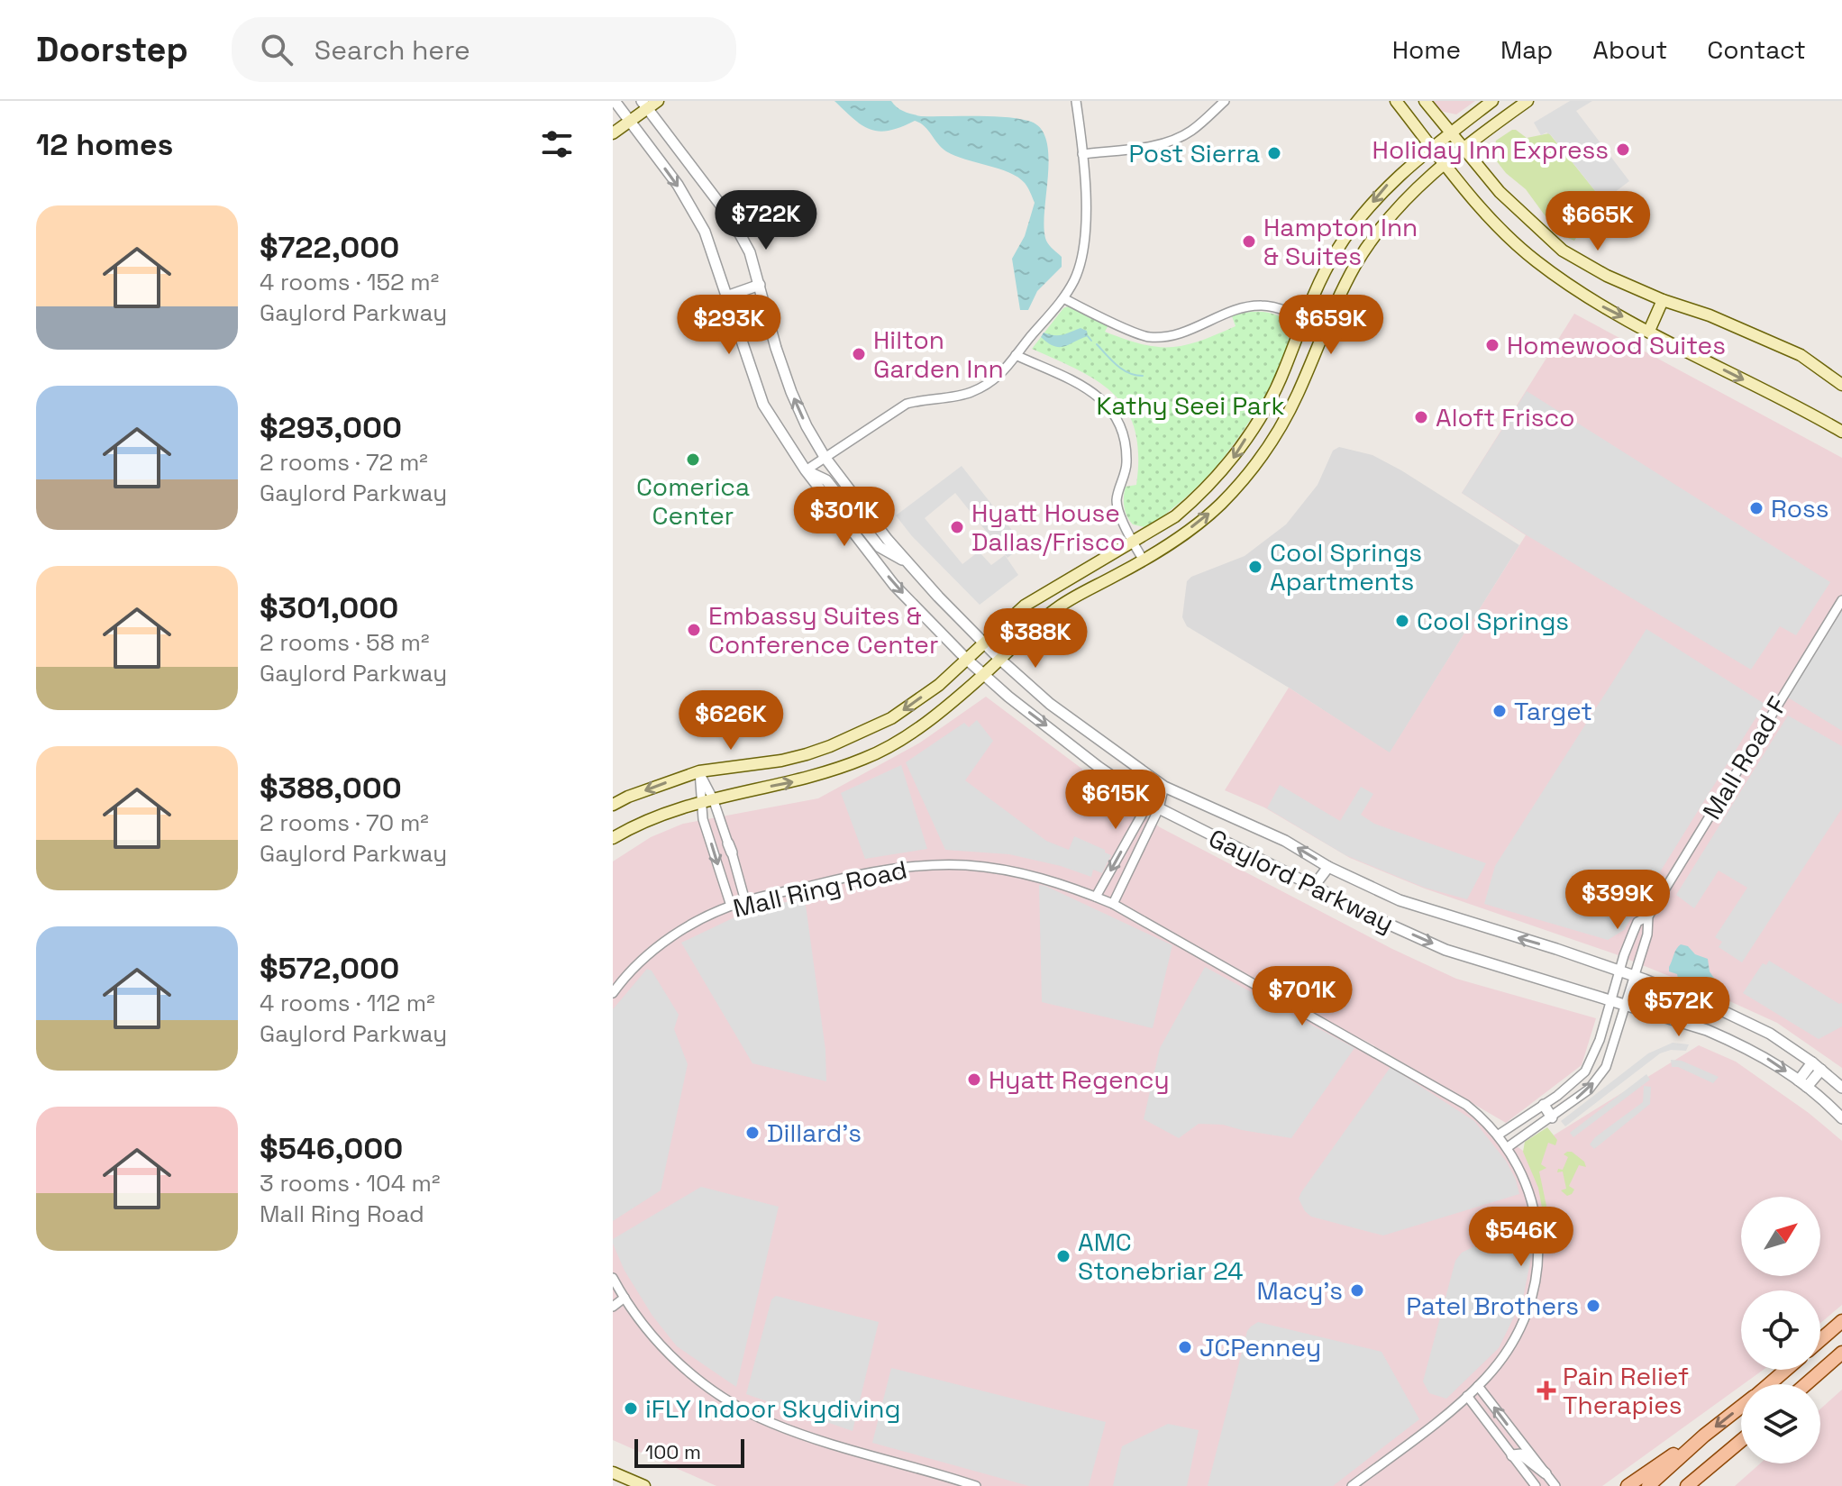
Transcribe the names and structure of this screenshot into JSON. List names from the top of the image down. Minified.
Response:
{"streets":{"street":["Mall Road F","Gaylord Parkway","Mall Ring Road"]},"crossings":[["Mall Road F","Gaylord Parkway"],["Mall Road F","Mall Ring Road"]],"parks":["Kathy Seei Park"],"places":{"other":["Holiday Inn Express","Post Sierra","Hampton Inn & Suites","Homewood Suites","Hilton Garden Inn","Aloft Frisco","Comerica Center","Ross","Hyatt House Dallas/Frisco","Cool Springs Apartments","Cool Springs","Embassy Suites & Conference Center","Target","Hyatt Regency","Dillard's","AMC Stonebriar 24","Macy's","Patel Brothers","JCPenney","iFLY Indoor Skydiving"],"health":["Pain Relief Therapies"]},"scale_bar":"100 m","north":"top right","page":{"header":"Doorstep","search":"Search here","nav":["Home","Map","About","Contact"],"heading":"12 homes","list":[{"name":"$722,000","note":"4 rooms · 152 m² · Gaylord Parkway"},{"name":"$293,000","note":"2 rooms · 72 m² · Gaylord Parkway"},{"name":"$301,000","note":"2 rooms · 58 m² · Gaylord Parkway"},{"name":"$388,000","note":"2 rooms · 70 m² · Gaylord Parkway"},{"name":"$572,000","note":"4 rooms · 112 m² · Gaylord Parkway"},{"name":"$546,000","note":"3 rooms · 104 m² · Mall Ring Road"}],"price":["$722K","$665K","$293K","$659K","$301K","$388K","$626K","$615K","$399K","$701K","$572K","$546K"],"scale":"100 m"}}
